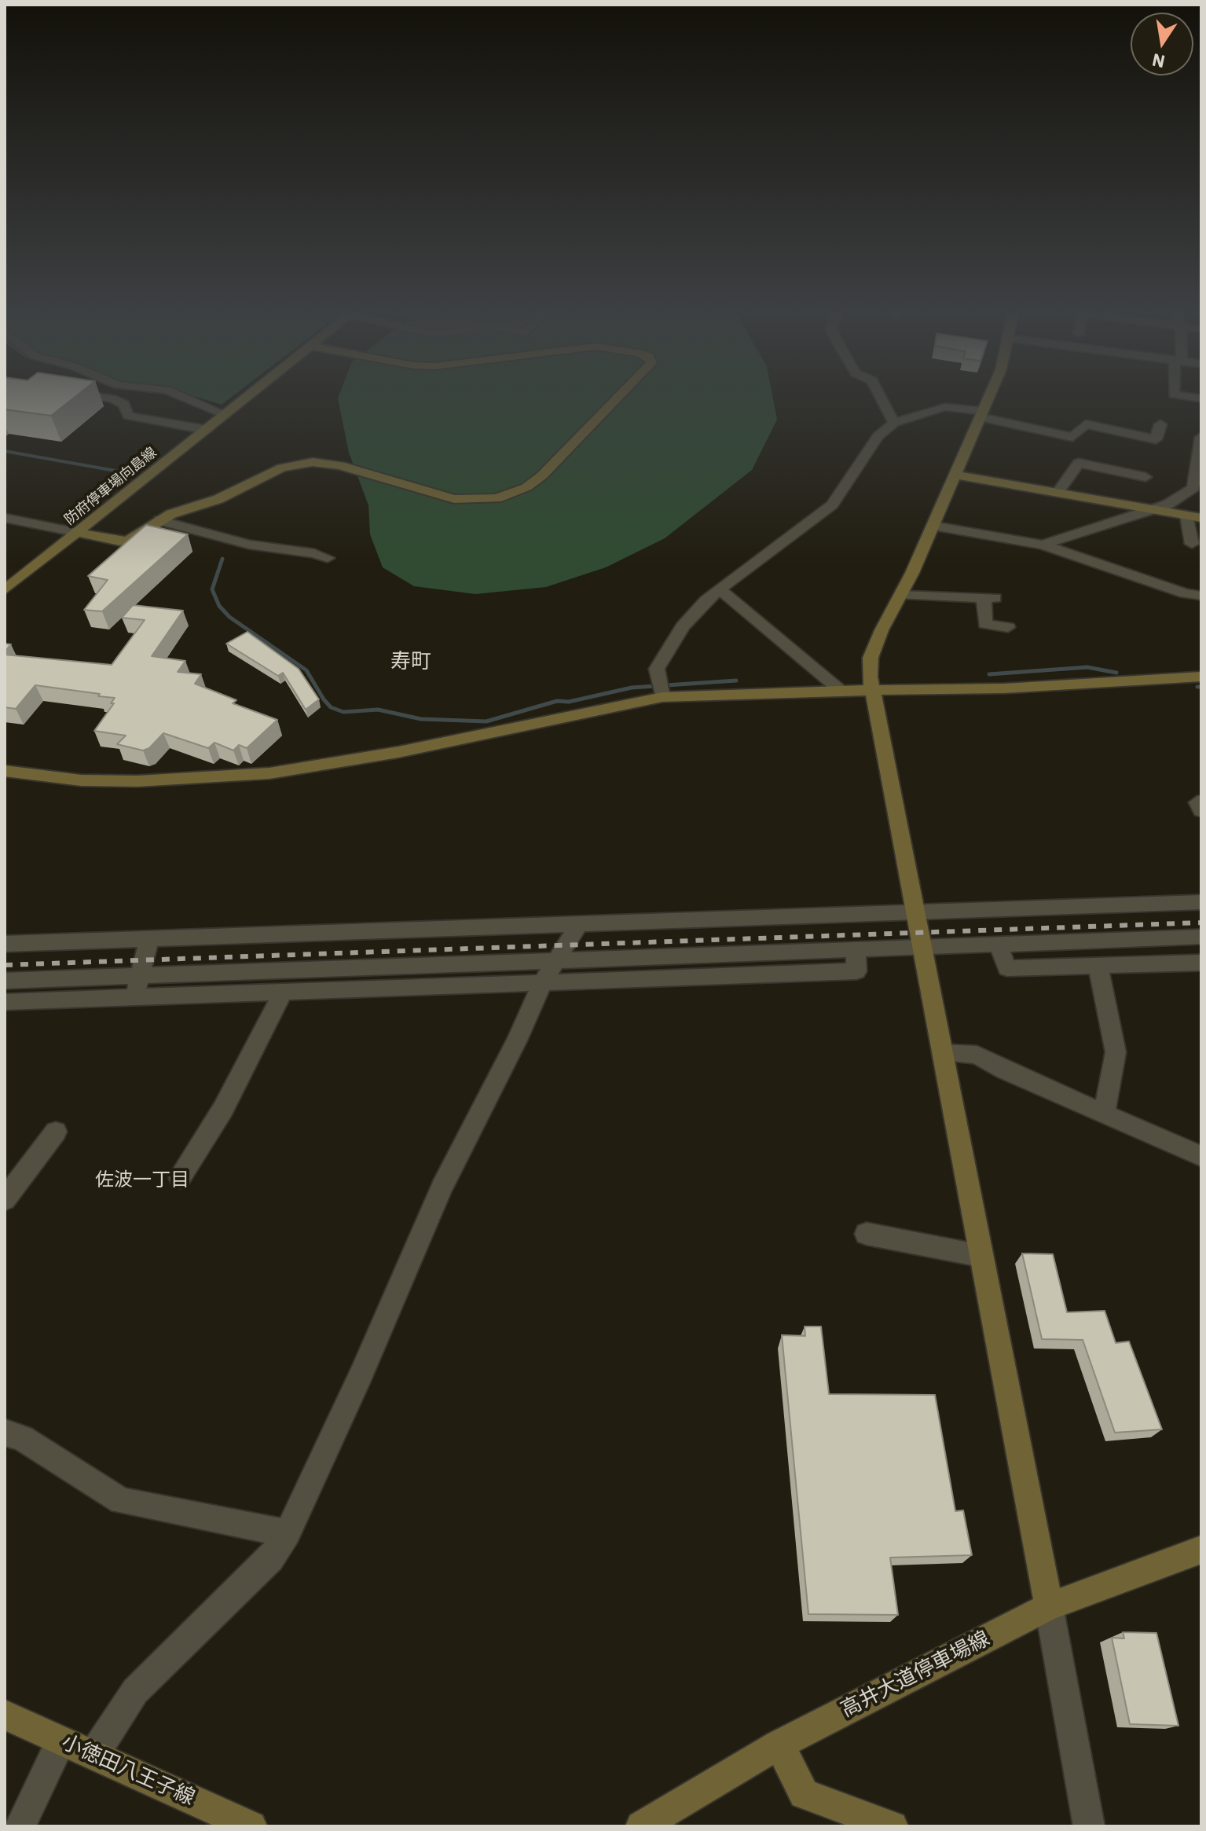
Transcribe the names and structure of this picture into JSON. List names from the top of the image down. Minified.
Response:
{"streets":{"street":["防府停車場向島線","高井大道停車場線","小徳田八王子線"]},"districts":["寿町","佐波一丁目"],"north":"bottom"}
